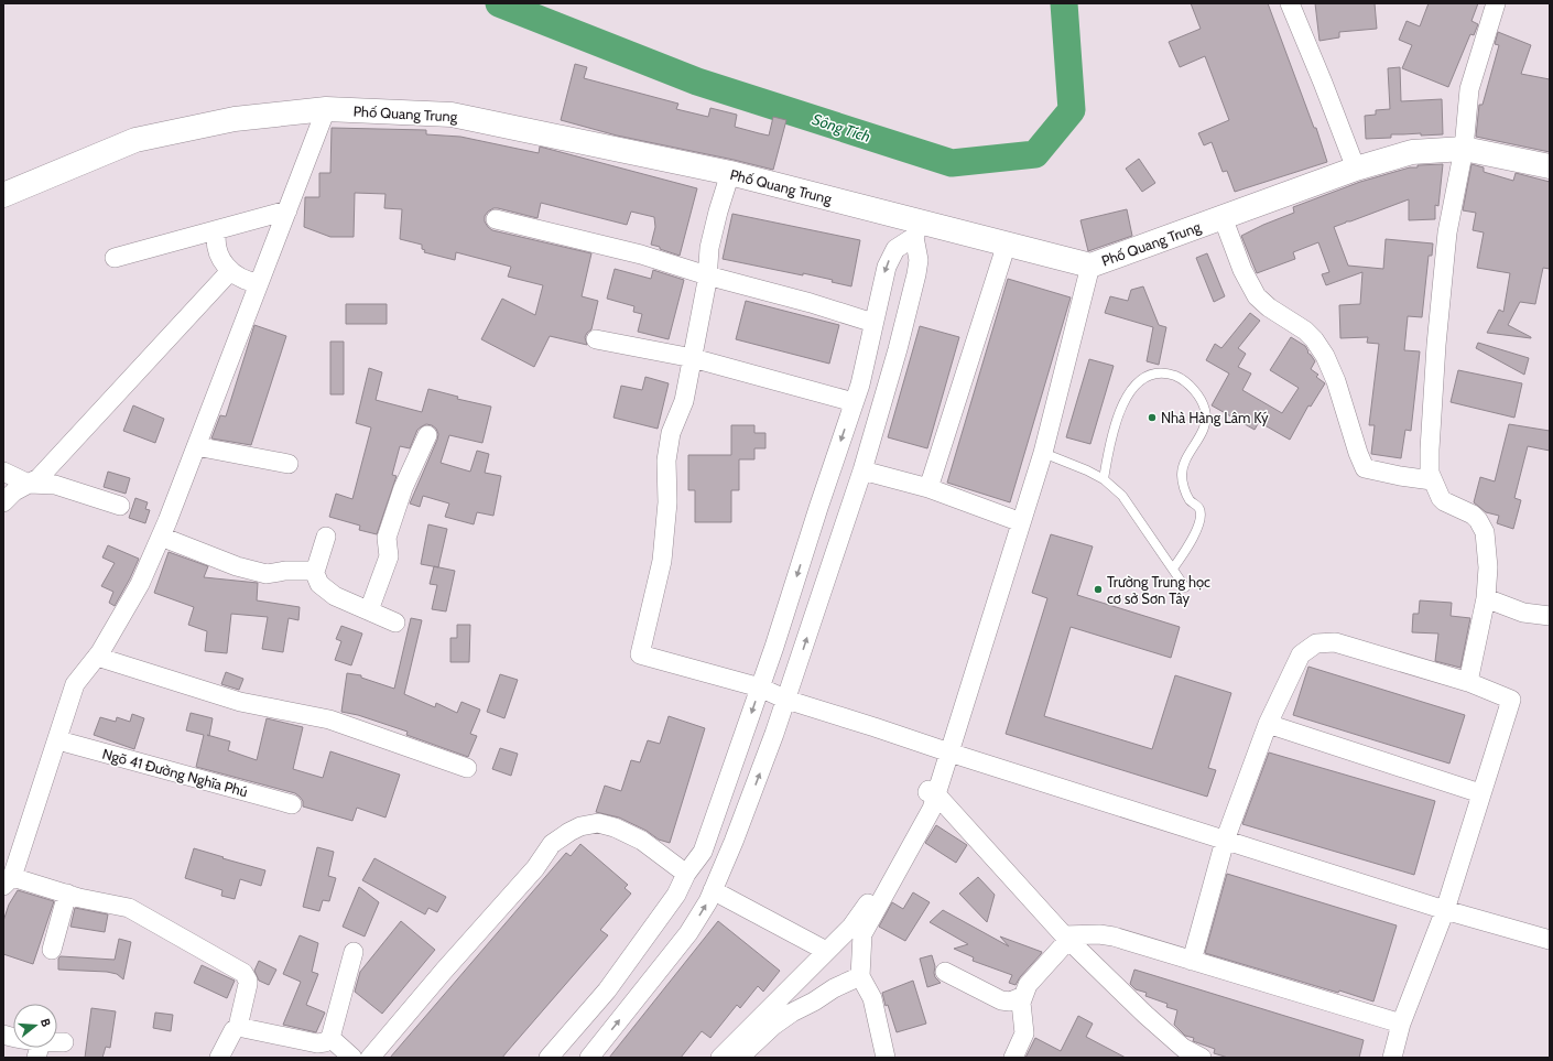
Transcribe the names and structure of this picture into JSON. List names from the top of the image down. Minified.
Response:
{"streets":{"street":["Phố Quang Trung","Ngõ 41 Đường Nghĩa Phú"]},"water":["Sông Tích"],"places":["Nhà Hàng Lâm Ký","Trường Trung học cơ sở Sơn Tây"],"north":"right"}
